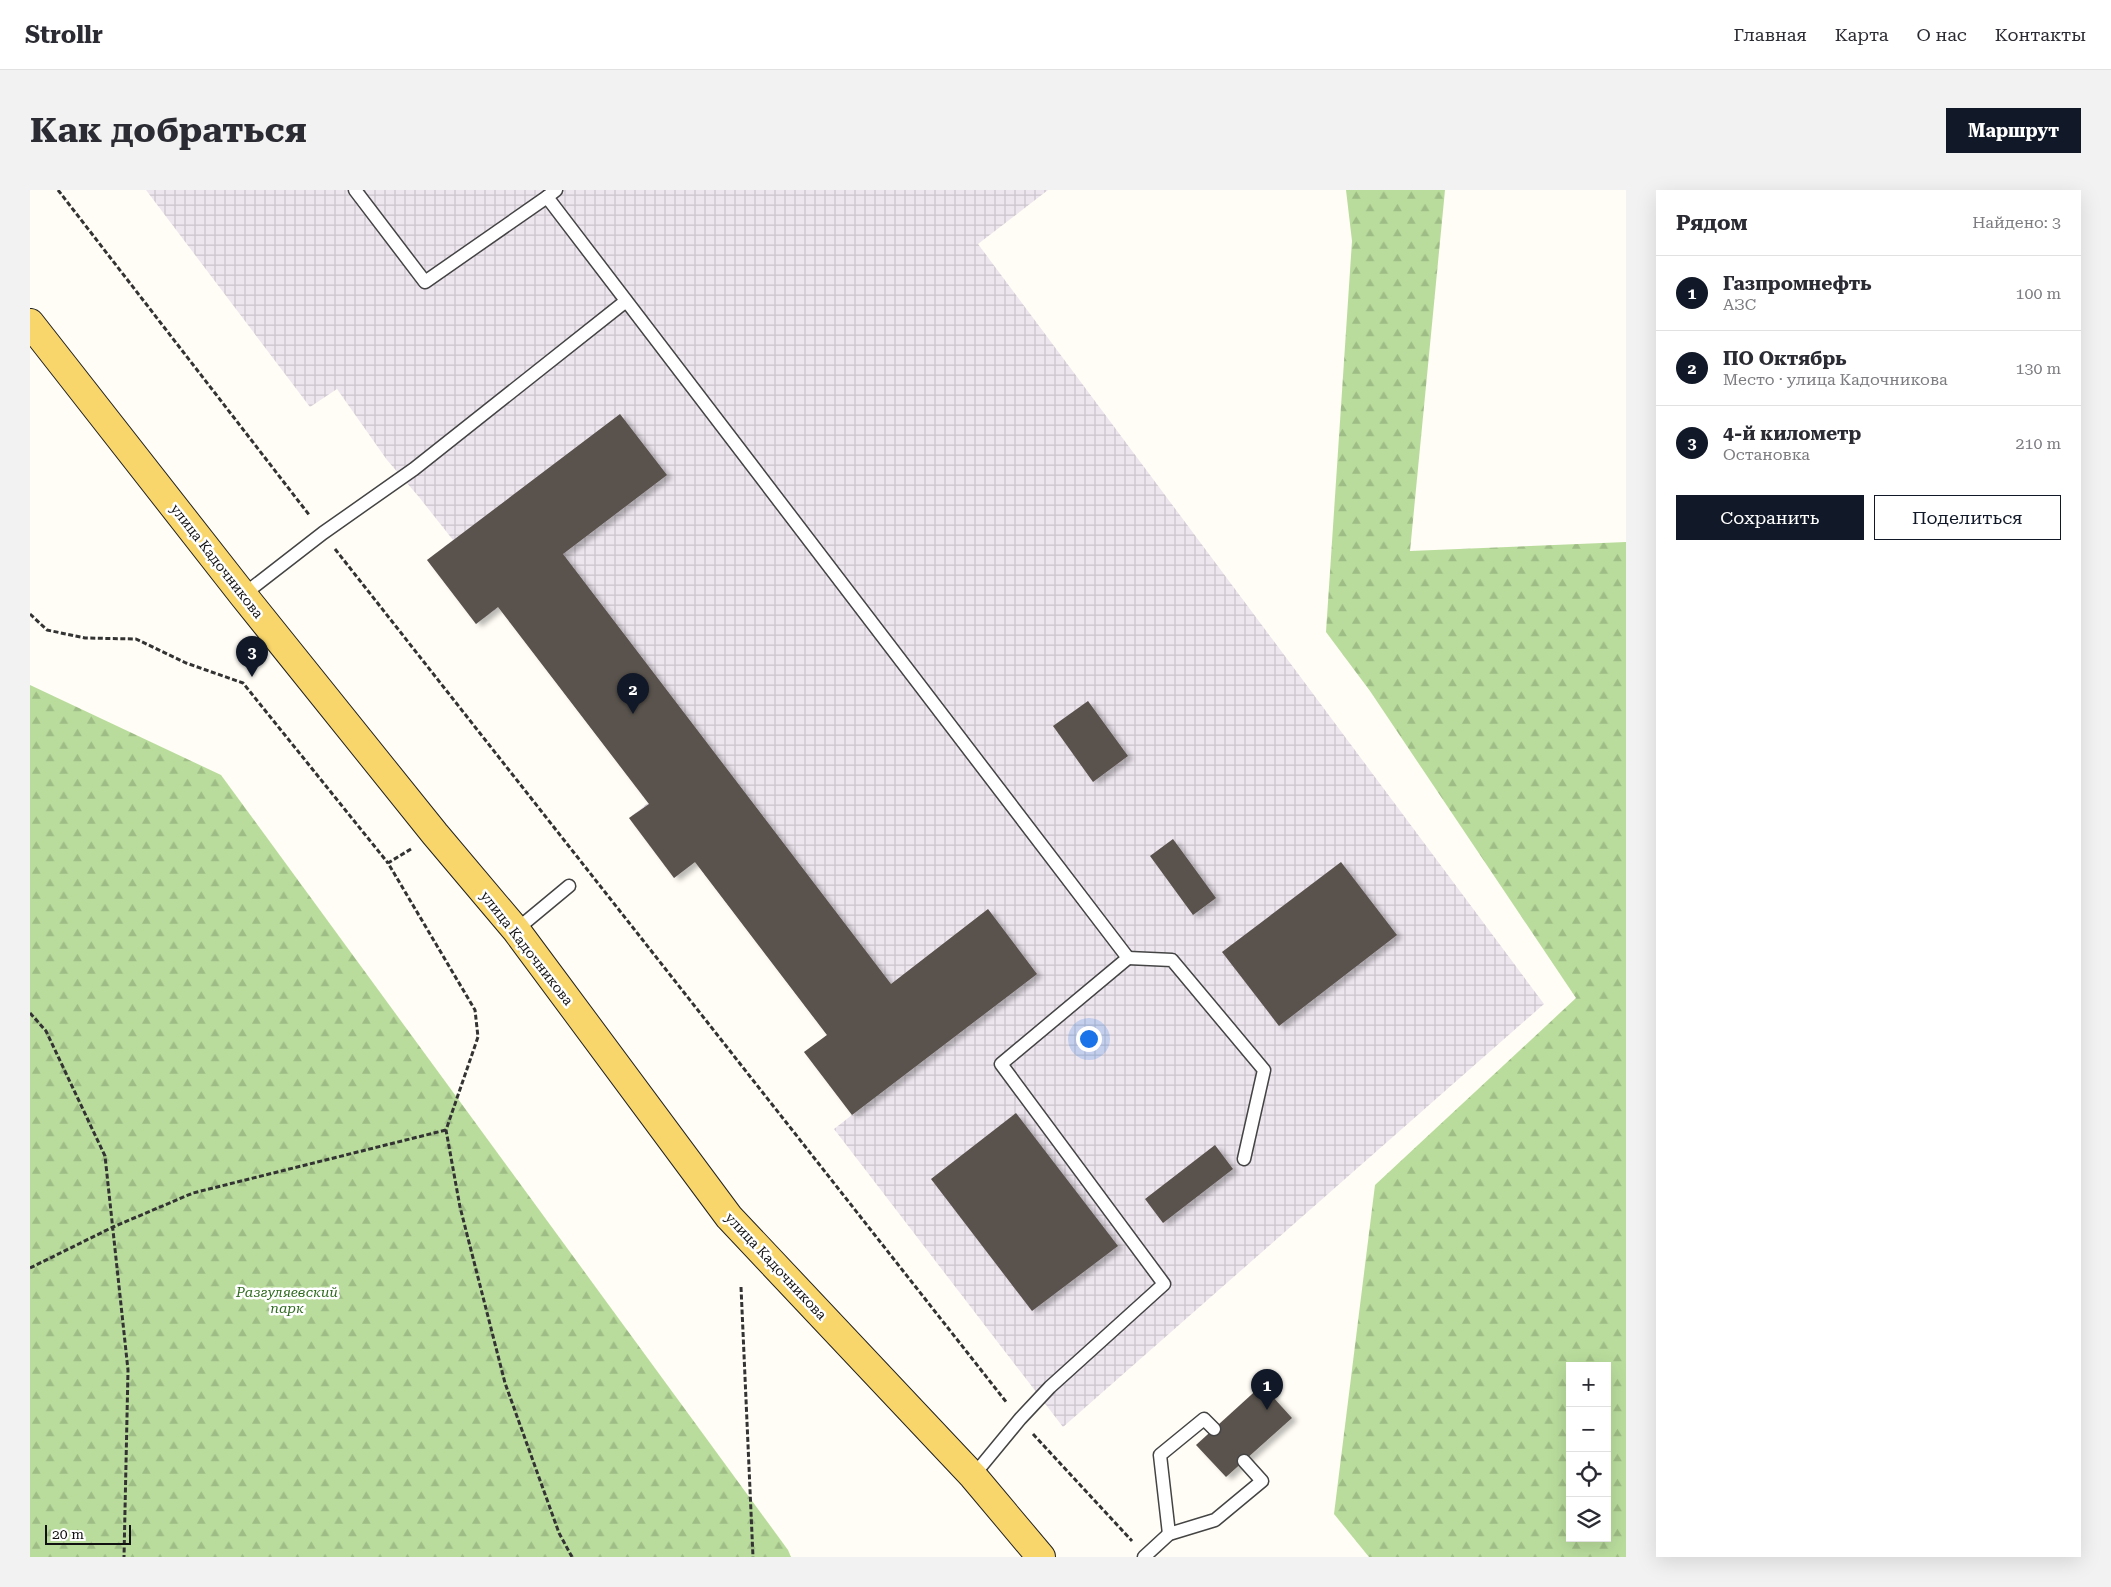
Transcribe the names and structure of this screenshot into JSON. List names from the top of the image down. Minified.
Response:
{"streets":{"main road":["улица Кадочникова"]},"parks":["Разгуляевский парк"],"scale_bar":"20 m","page":{"header":"Strollr","nav":["Главная","Карта","О нас","Контакты"],"buttons":["Маршрут",["Сохранить","Поделиться"]],"title":"Как добраться","heading":["Рядом","Найдено: 3"],"list":[{"mark":"1","name":"Газпромнефть","note":"АЗС","value":"100 m"},{"mark":"2","name":"ПО Октябрь","note":"Место · улица Кадочникова","value":"130 m"},{"mark":"3","name":"4-й километр","note":"Остановка","value":"210 m"}],"pins":["3","2","1"],"map_buttons":["+","−"],"scale":"20 m"}}
